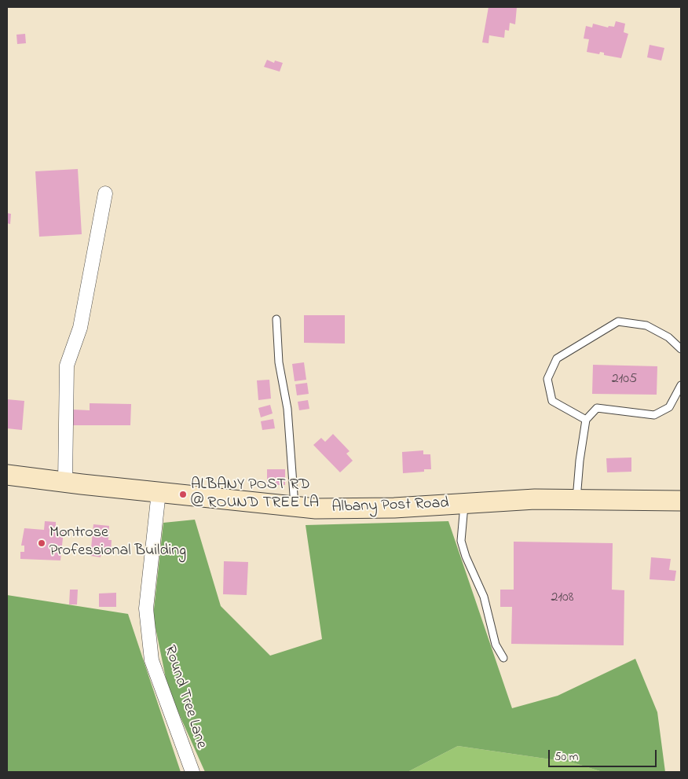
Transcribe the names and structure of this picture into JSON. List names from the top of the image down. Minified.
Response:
{"streets":{"main road":["Albany Post Road"],"street":["Round Tree Lane"]},"crossings":[["Albany Post Road","Round Tree Lane"]],"places":["ALBANY POST RD @ ROUND TREE LA","Montrose Professional Building"],"house_numbers":["2105","2108"],"scale_bar":"50 m"}
